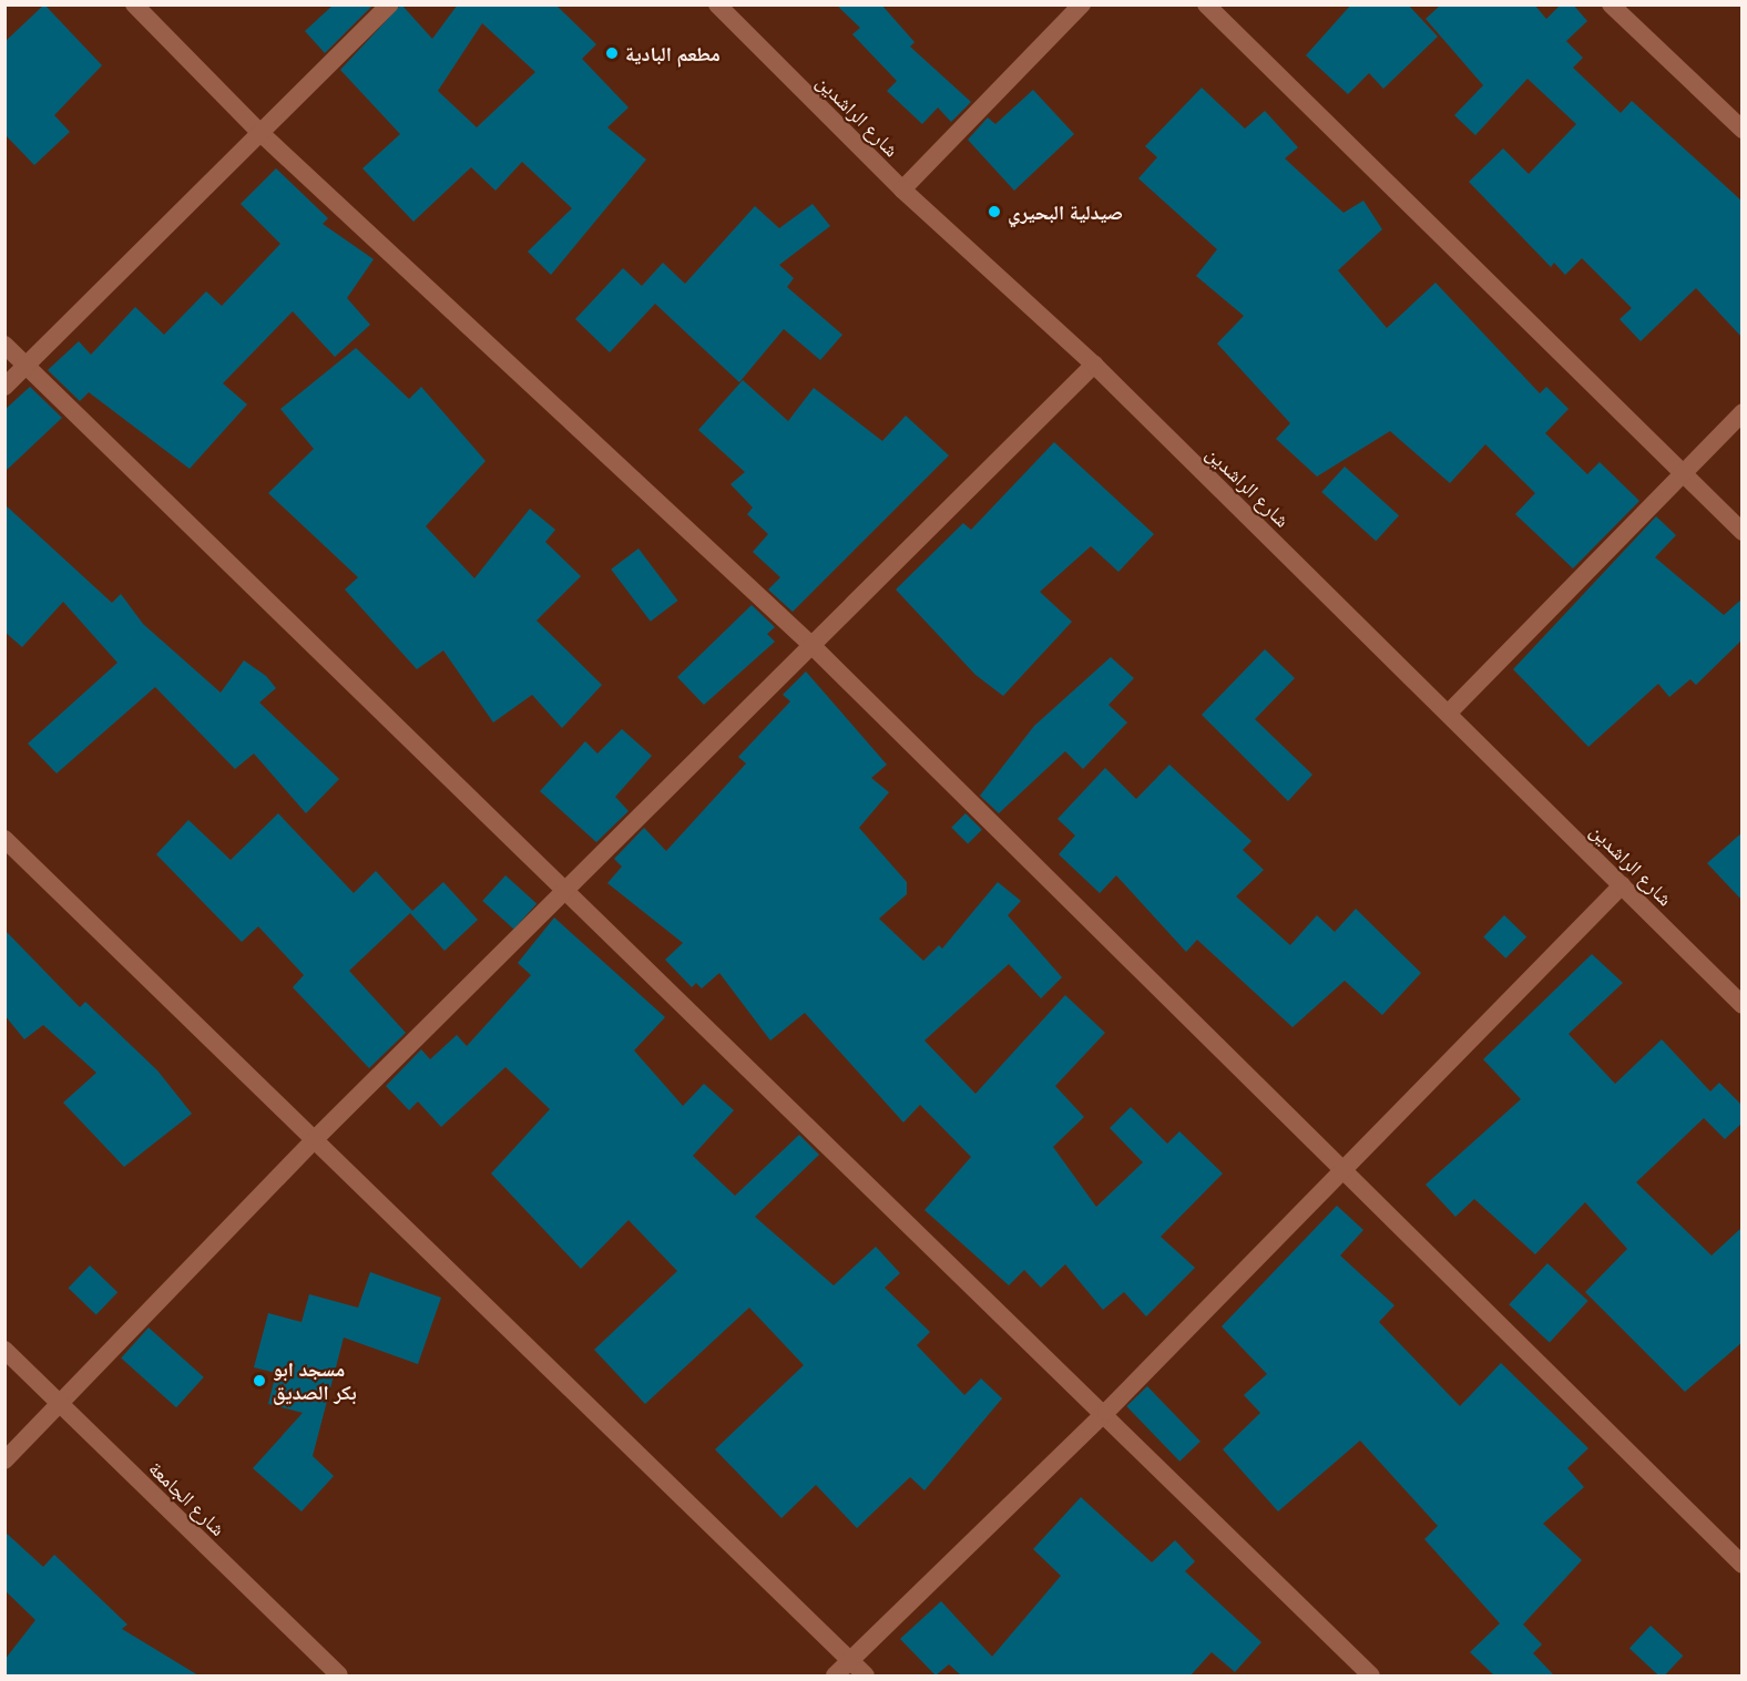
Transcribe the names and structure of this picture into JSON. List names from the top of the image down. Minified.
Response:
{"streets":{"street":["شارع الراشدين","شارع الجامعة"]},"places":["مطعم البادية","صيدلية البحيري","مسجد ابو بكر الصديق"]}
